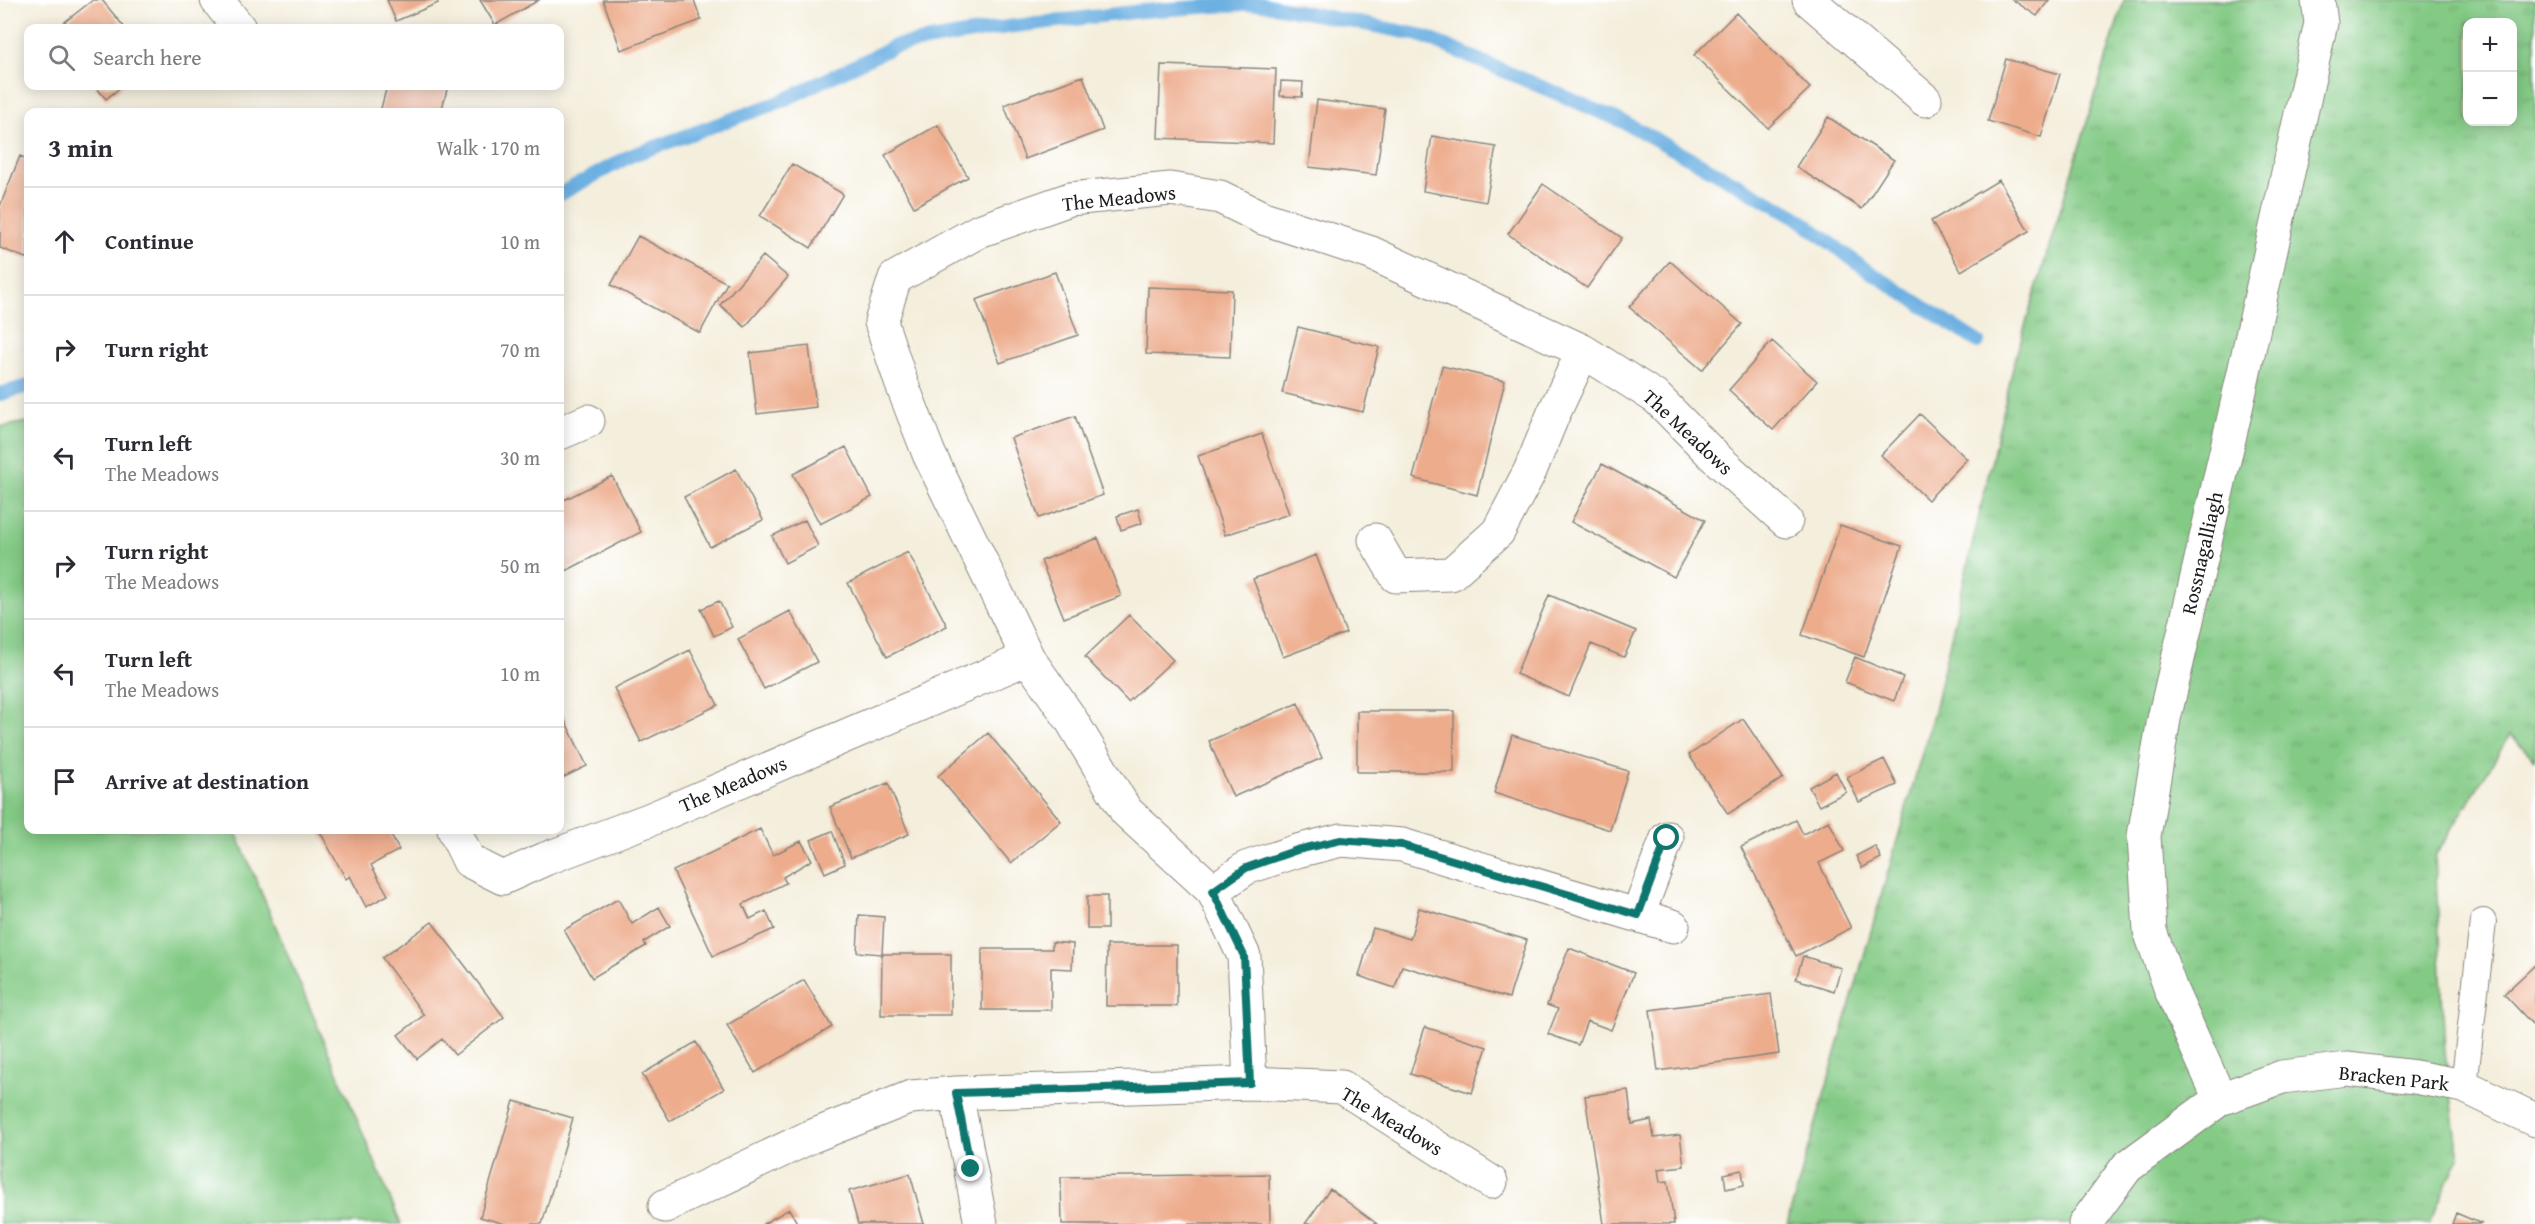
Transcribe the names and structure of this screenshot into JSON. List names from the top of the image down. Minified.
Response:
{"streets":{"street":["The Meadows","Rossnagalliagh","Bracken Park"]},"crossings":[["Rossnagalliagh","Bracken Park"]],"page":{"map_buttons":["+","−"],"search":"Search here","heading":["3 min","Walk · 170 m"],"list":[["Continue","10 m"],["Turn right","70 m"],["Turn left","The Meadows","30 m"],["Turn right","The Meadows","50 m"],["Turn left","The Meadows","10 m"],"Arrive at destination"]}}
